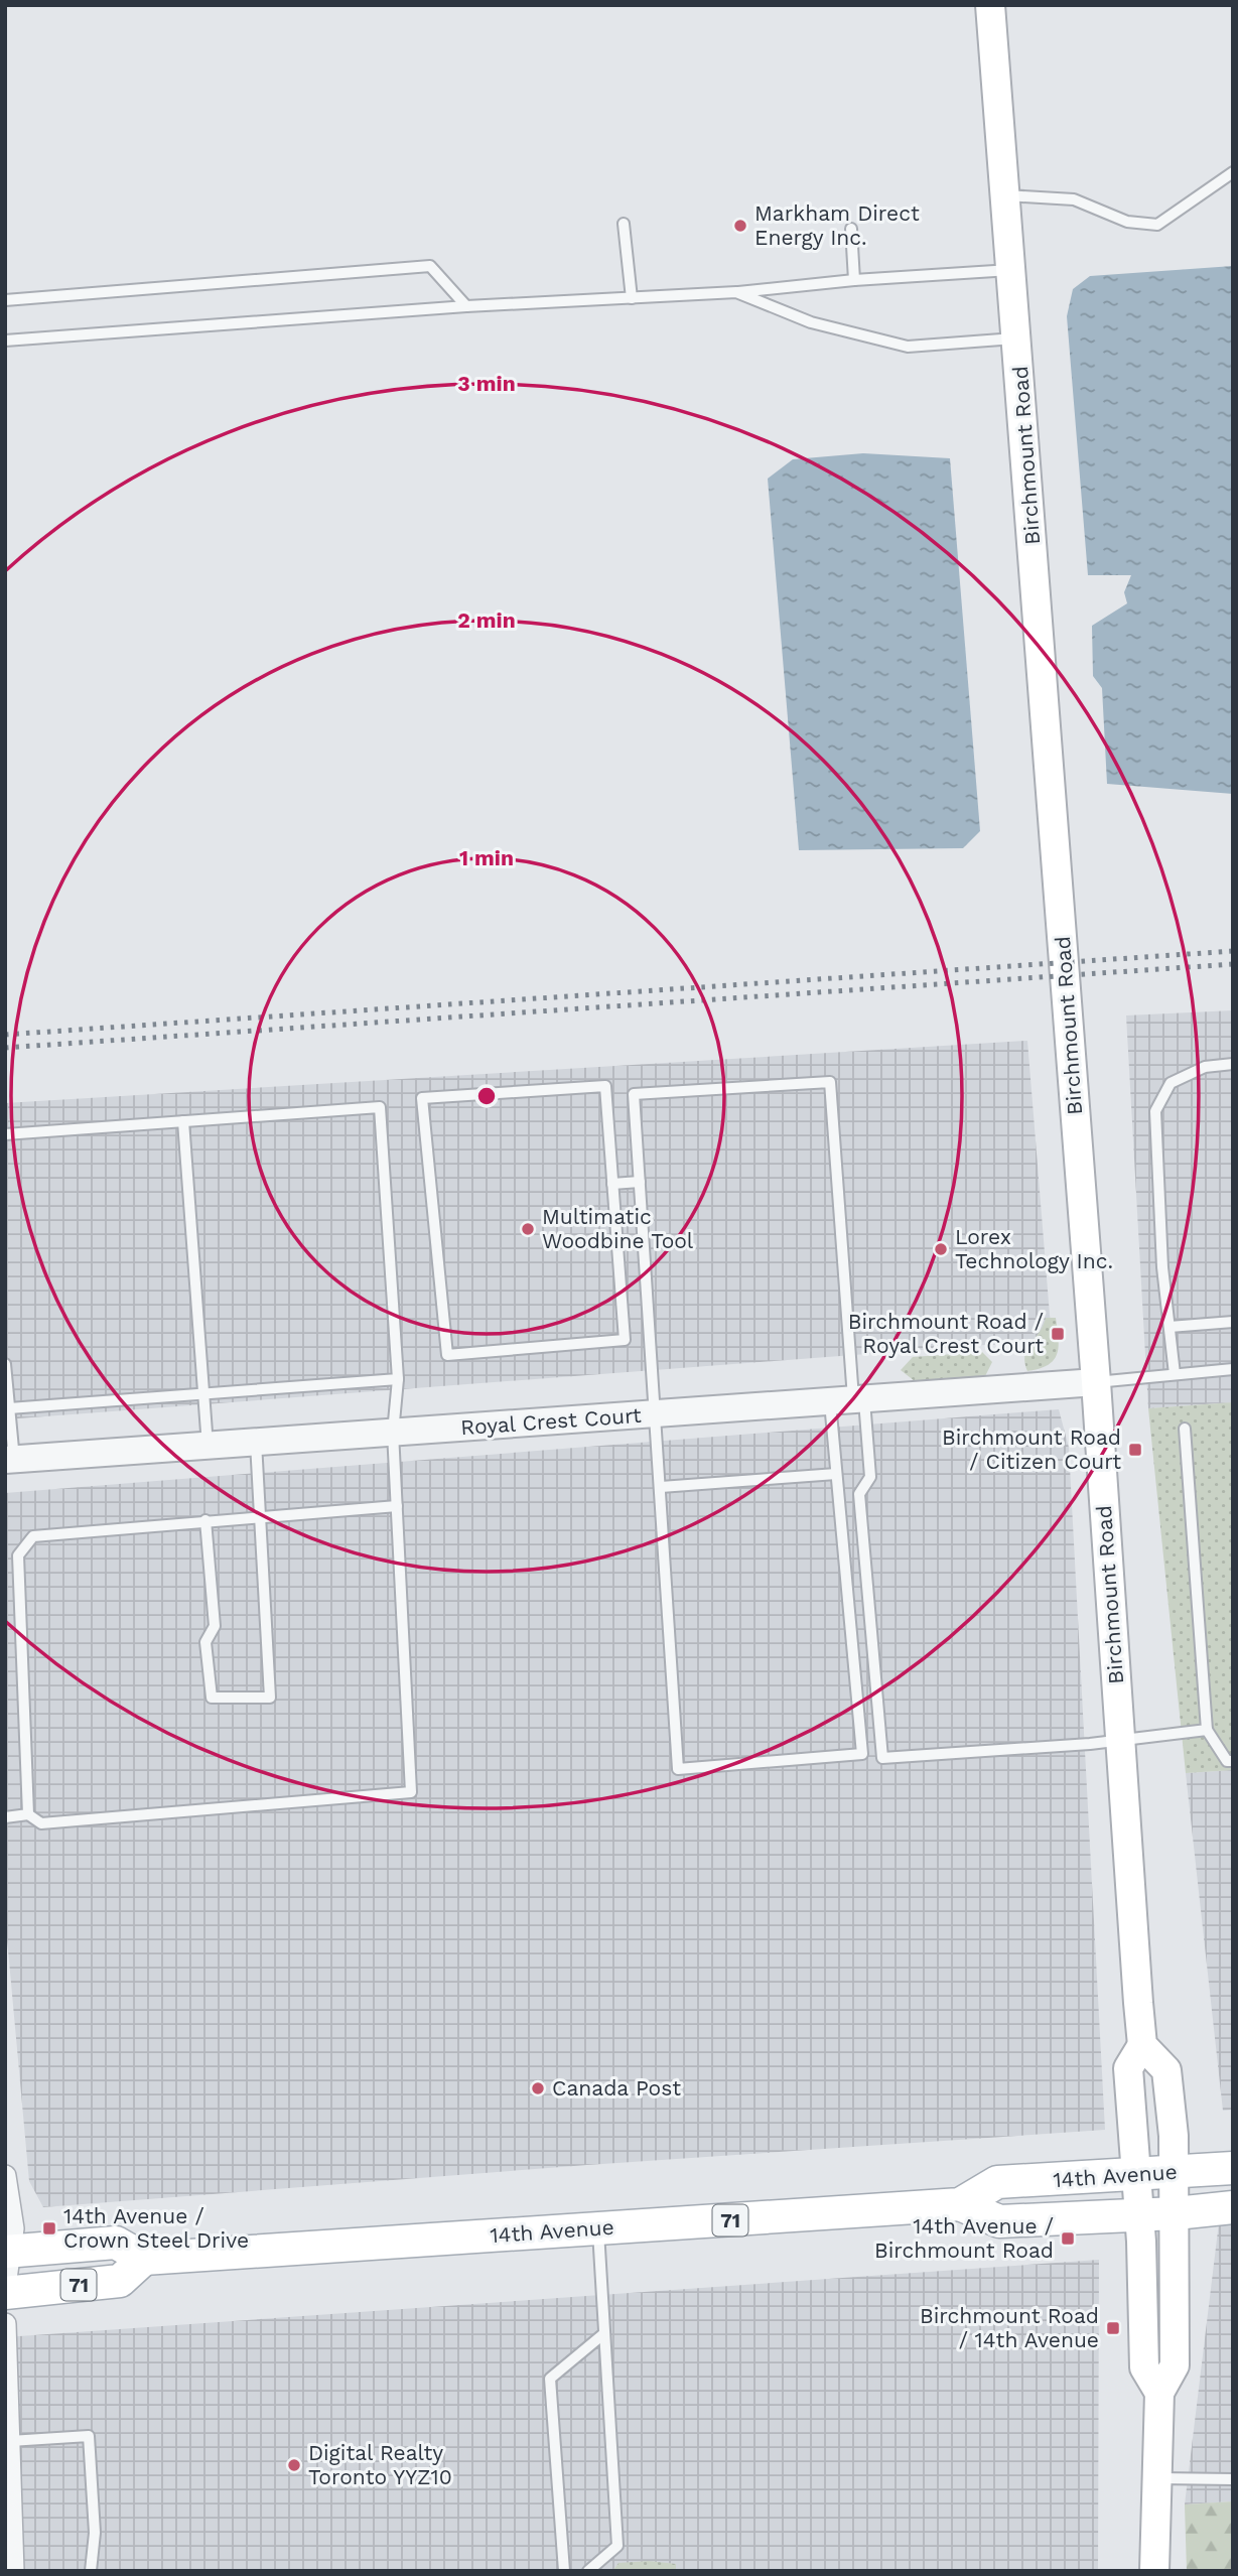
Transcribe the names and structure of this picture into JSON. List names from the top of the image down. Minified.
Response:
{"streets":{"main road":["Birchmount Road","14th Avenue","71"],"street":["Royal Crest Court"]},"crossings":[["Birchmount Road","Royal Crest Court"],["Birchmount Road","14th Avenue"],["14th Avenue","71"]],"places":{"other":["Markham Direct Energy Inc.","Multimatic Woodbine Tool","Lorex Technology Inc.","Canada Post","Digital Realty Toronto YYZ10"],"transit":["Birchmount Road / Royal Crest Court","Birchmount Road / Citizen Court","14th Avenue / Crown Steel Drive","14th Avenue / Birchmount Road","Birchmount Road / 14th Avenue"]},"rings":["3 min","2 min","1 min"]}
